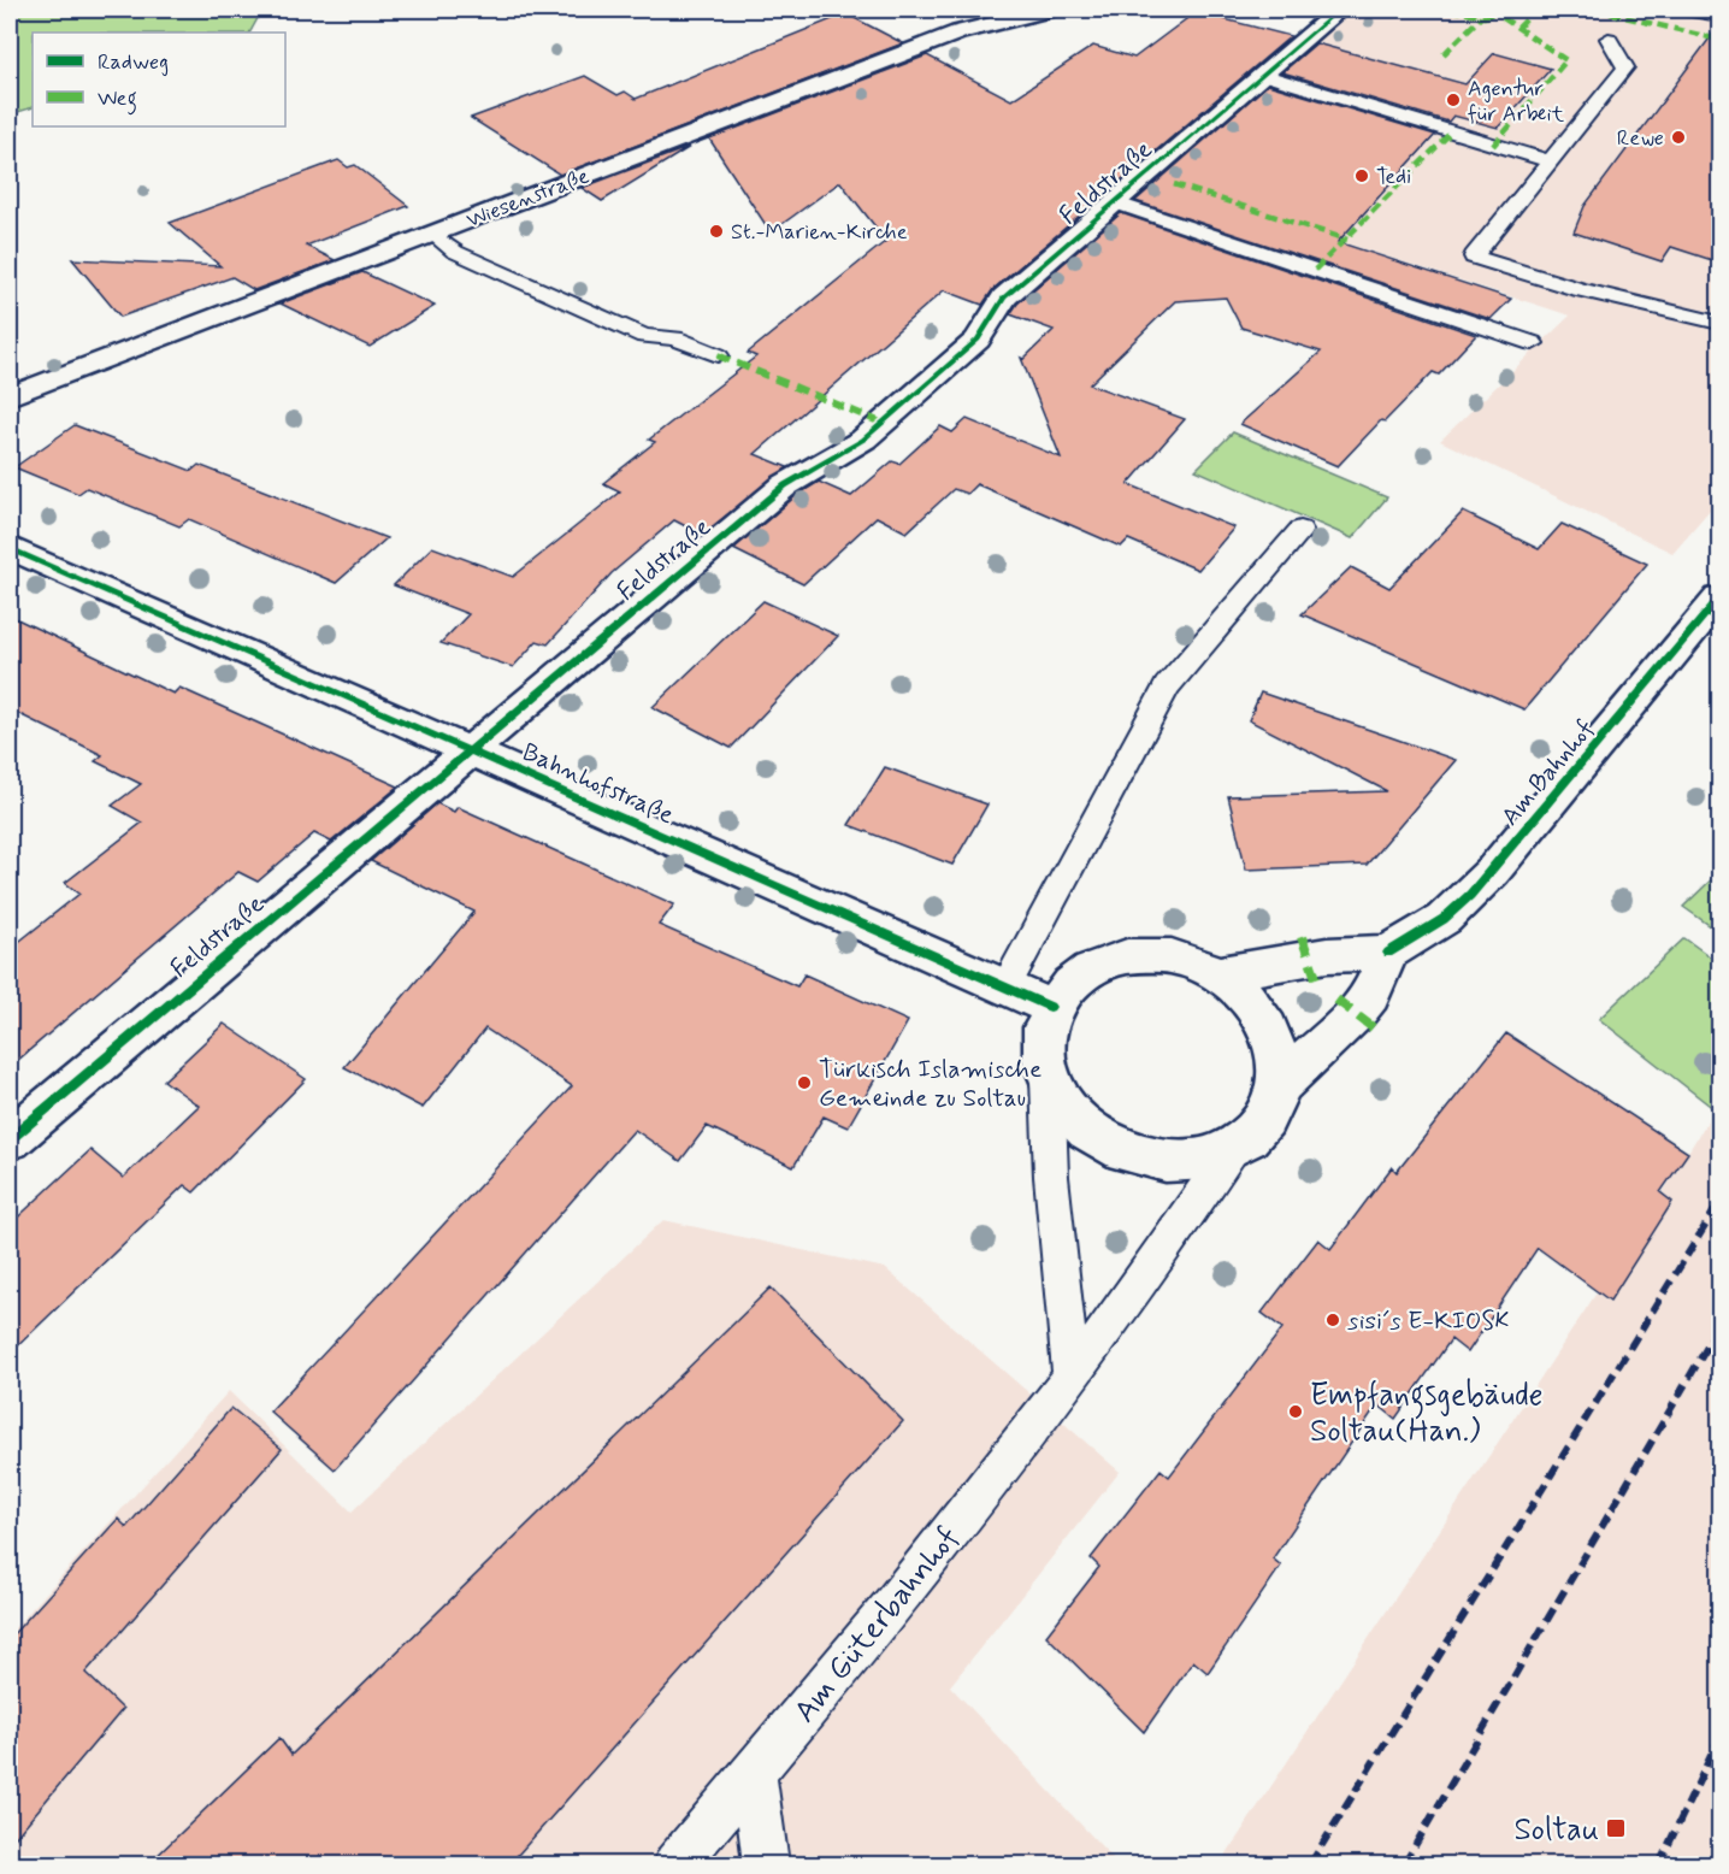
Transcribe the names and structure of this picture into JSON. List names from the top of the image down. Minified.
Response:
{"streets":{"street":["Feldstraße","Wiesenstraße","Am Bahnhof","Bahnhofstraße"],"lane":["Am Güterbahnhof"]},"crossings":[["Feldstraße","Bahnhofstraße"],["Am Bahnhof","Bahnhofstraße"],["Am Bahnhof","Am Güterbahnhof"],["Bahnhofstraße","Am Güterbahnhof"]],"places":{"other":["Agentur für Arbeit","Rewe","Tedi","St.-Marien-Kirche","Türkisch Islamische Gemeinde zu Soltau","sisi´s E-KIOSK","Empfangsgebäude Soltau(Han.)"],"transit":["Soltau"]},"legend":["Radweg","Weg"]}
